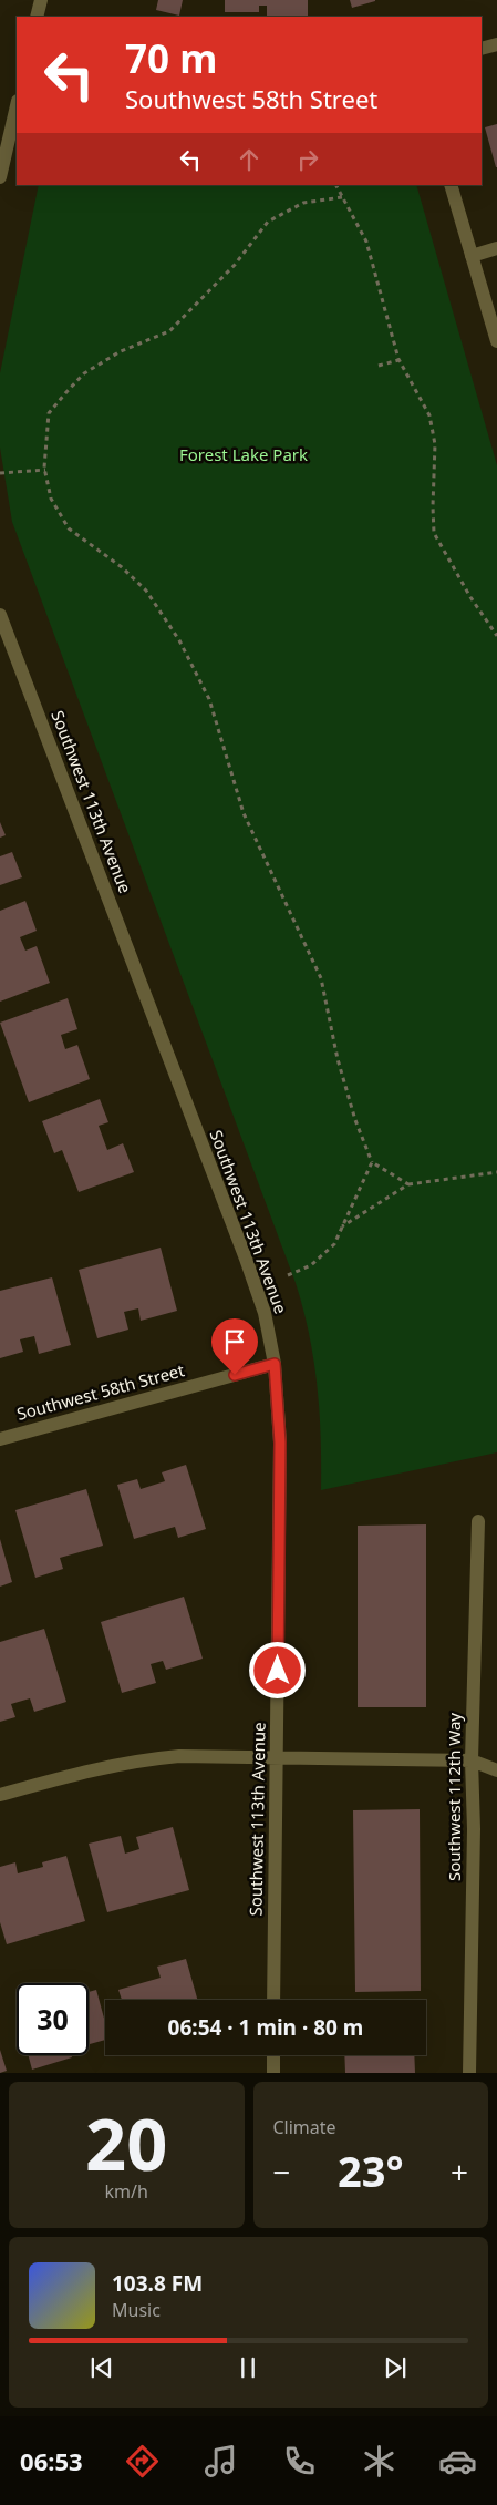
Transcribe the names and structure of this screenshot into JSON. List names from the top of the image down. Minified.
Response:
{"streets":{"street":["Southwest 113th Avenue","Southwest 58th Street","Southwest 112th Way"]},"crossings":[["Southwest 113th Avenue","Southwest 58th Street"]],"parks":["Forest Lake Park"],"page":{"turn":["70 m","Southwest 58th Street"],"limit":"30","trip":"06:54 · 1 min · 80 m","tile":[["20","km/h"],"Climate"],"heat":["−","23°","+"],"song":["103.8 FM","Music"],"tabs":"06:53"}}
